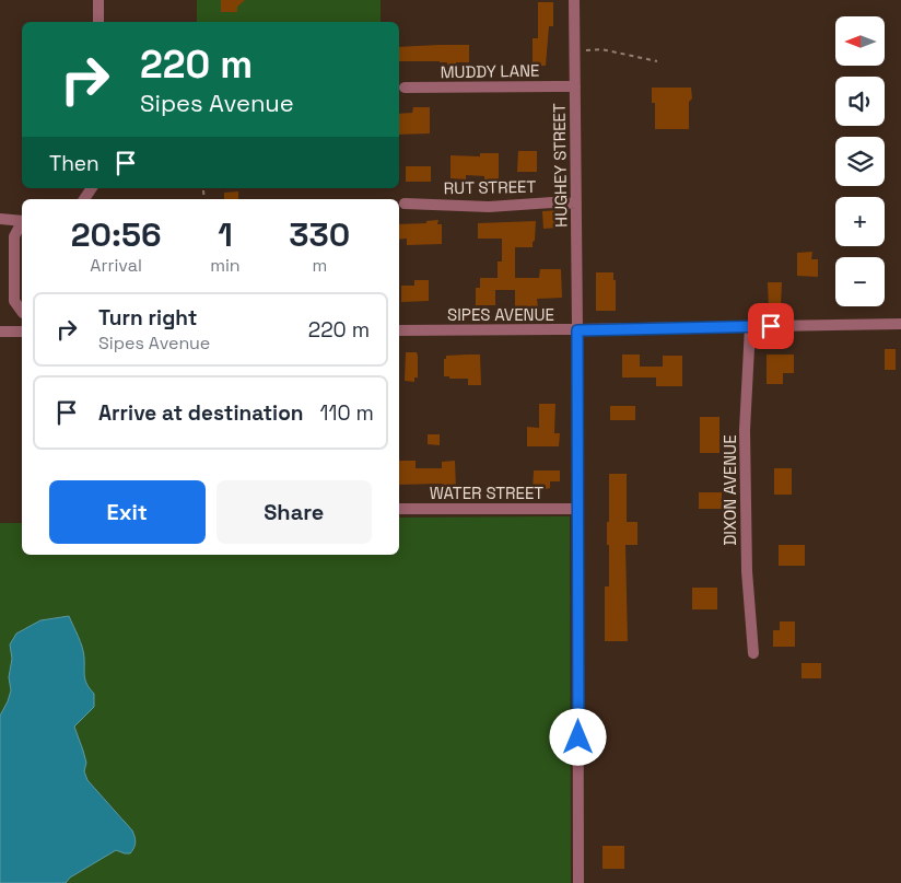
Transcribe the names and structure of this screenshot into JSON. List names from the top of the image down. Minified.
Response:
{"streets":{"street":["MUDDY LANE","HUGHEY STREET","RUT STREET","SIPES AVENUE","DIXON AVENUE","WATER STREET"]},"crossings":[["MUDDY LANE","HUGHEY STREET"],["HUGHEY STREET","RUT STREET"],["HUGHEY STREET","SIPES AVENUE"],["HUGHEY STREET","WATER STREET"],["SIPES AVENUE","DIXON AVENUE"]],"north":"left","page":{"map_buttons":["+","−"],"turn":["220 m","Sipes Avenue"],"then":"Then","eta":["20:56","Arrival","1","min","330","m"],"list":[{"name":"Turn right","note":"Sipes Avenue","value":"220 m"},{"name":"Arrive at destination","value":"110 m"}],"buttons":["Exit","Share"]}}
